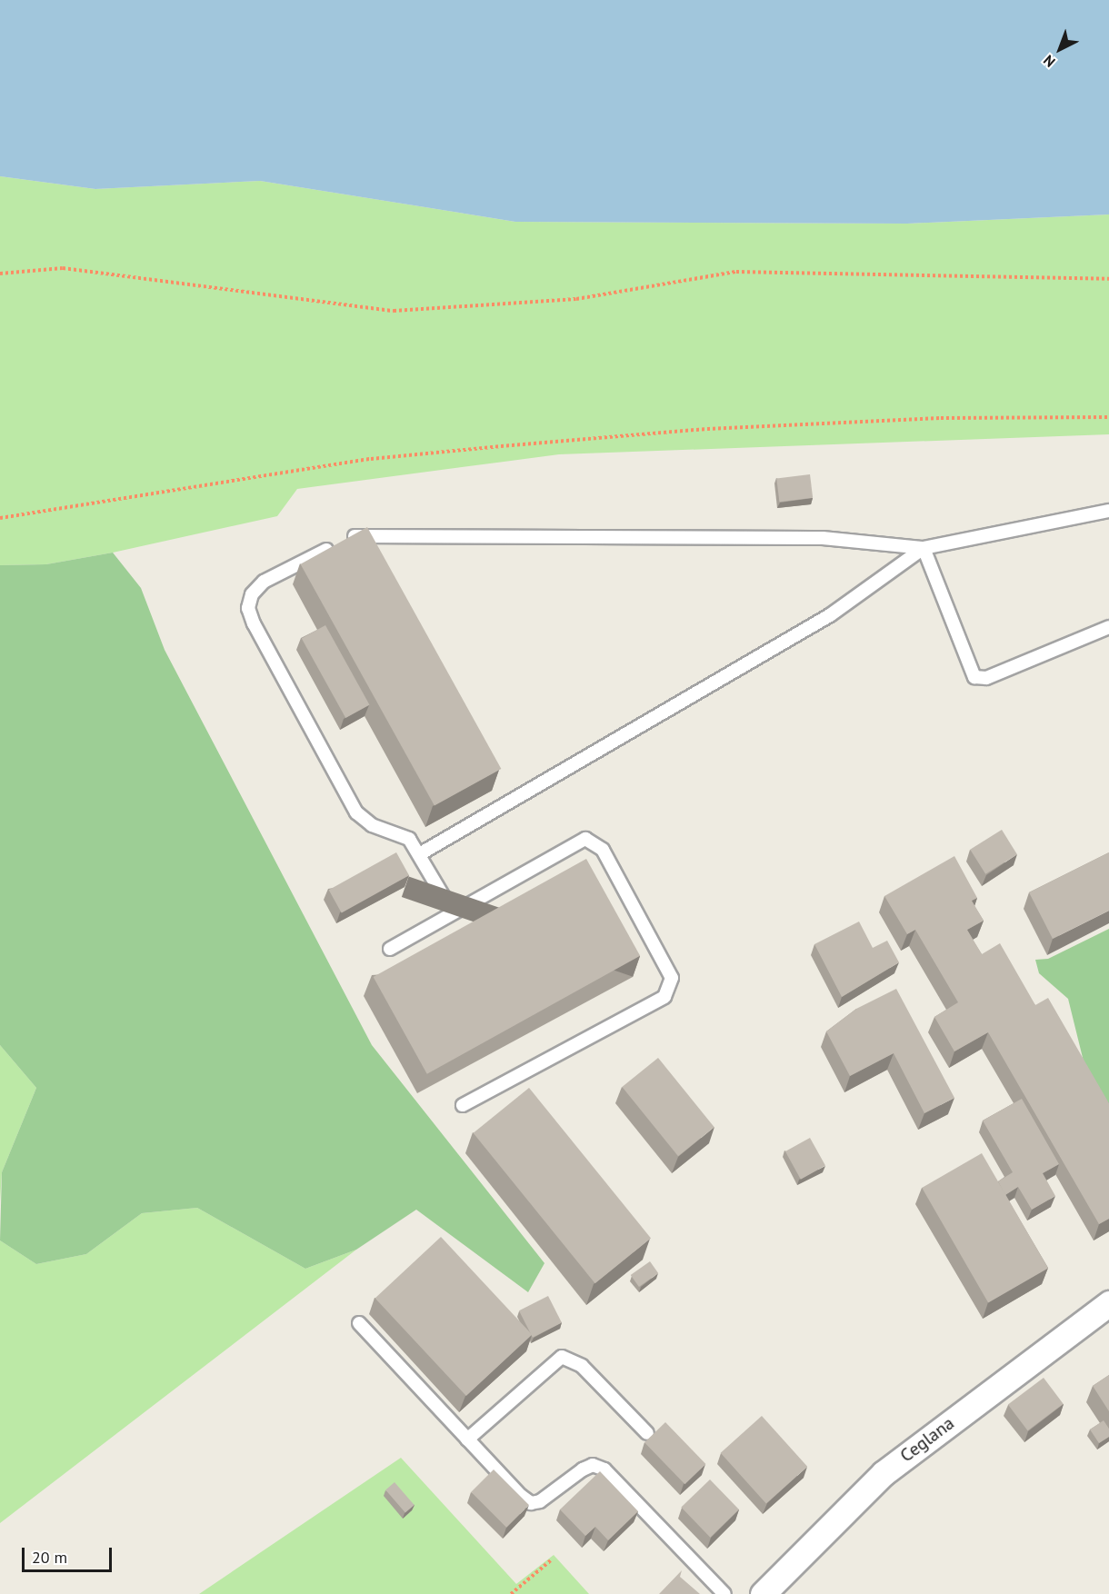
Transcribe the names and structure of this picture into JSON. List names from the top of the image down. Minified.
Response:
{"streets":{"street":["Ceglana"]},"scale_bar":"20 m","north":"bottom left"}
